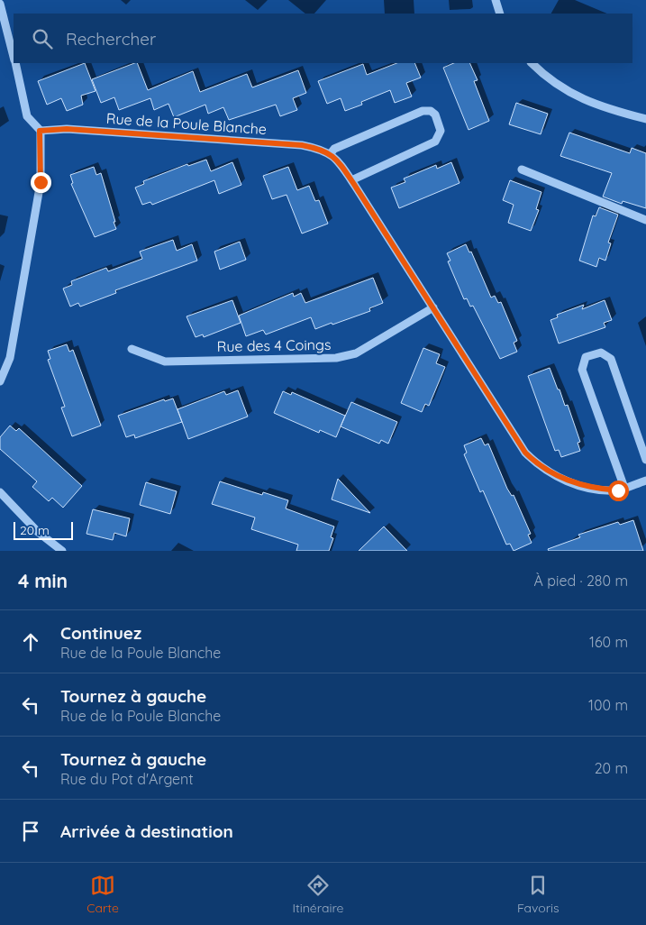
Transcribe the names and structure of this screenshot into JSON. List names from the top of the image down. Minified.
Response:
{"streets":{"street":["Rue de la Poule Blanche","Rue des 4 Coings"]},"scale_bar":"20 m","page":{"search":"Rechercher","scale":"20 m","heading":["4 min","À pied · 280 m"],"list":[["Continuez","Rue de la Poule Blanche","160 m"],["Tournez à gauche","Rue de la Poule Blanche","100 m"],["Tournez à gauche","Rue du Pot d'Argent","20 m"],"Arrivée à destination"],"nav":["Carte","Itinéraire","Favoris"]}}
